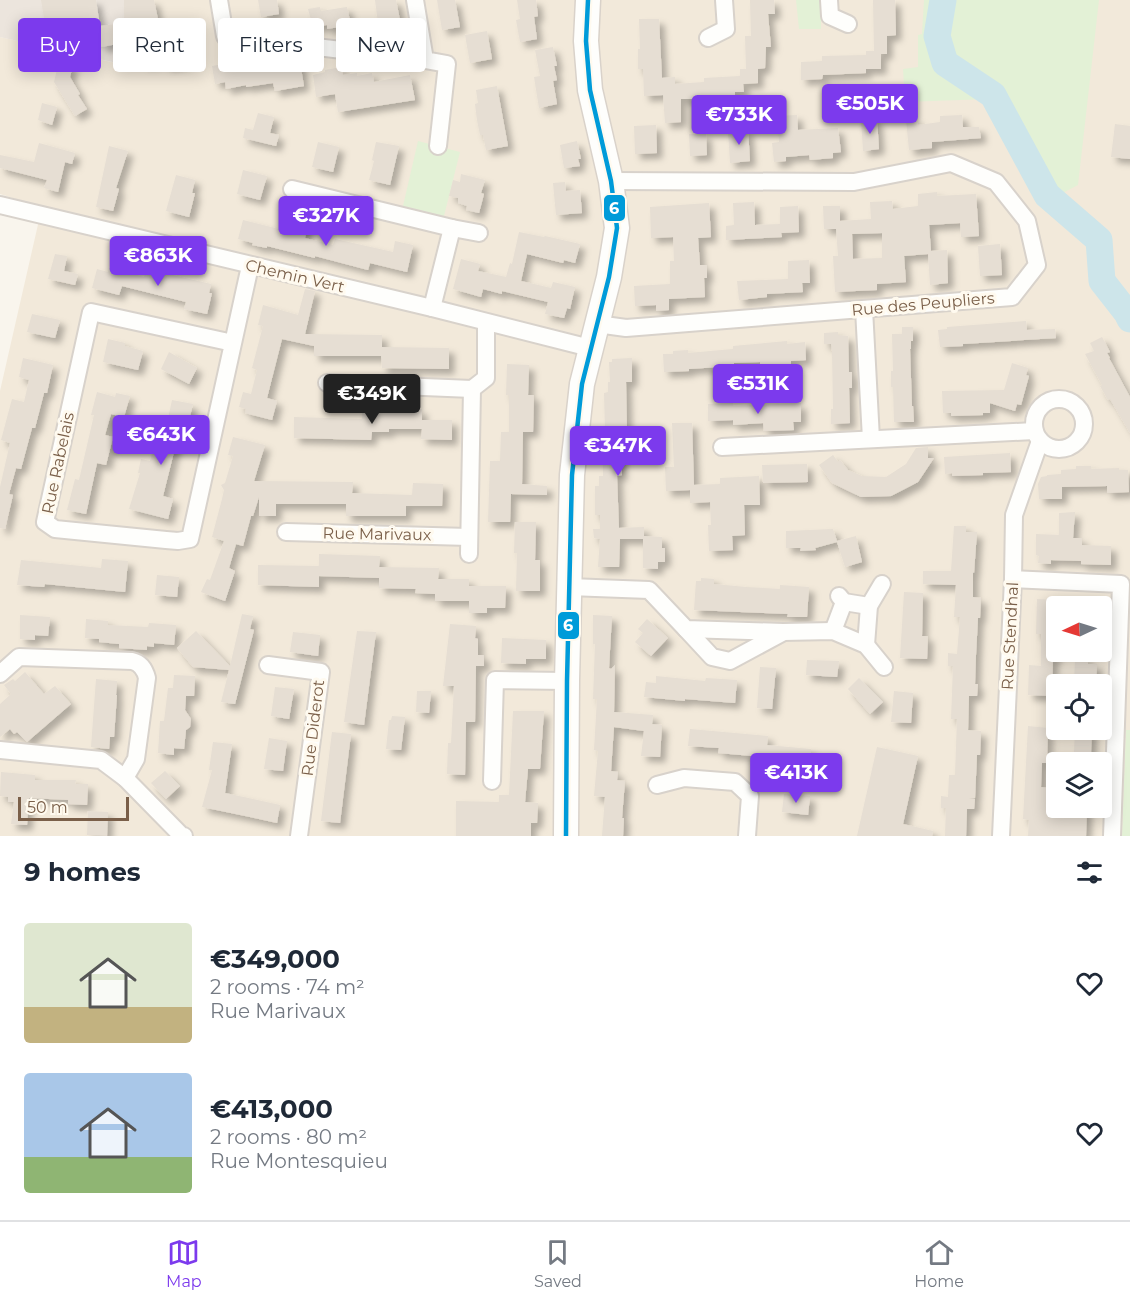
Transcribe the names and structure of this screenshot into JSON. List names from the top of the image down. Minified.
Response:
{"streets":{"street":["Chemin Vert","Rue des Peupliers","Rue Rabelais","Rue Marivaux","Rue Stendhal","Rue Diderot"]},"crossings":[["Chemin Vert","Rue Rabelais"]],"lines":["transit line 6"],"scale_bar":"50 m","north":"left","page":{"chip":["Buy","Rent","Filters","New"],"price":["€505K","€733K","€327K","€863K","€531K","€349K","€643K","€347K","€413K"],"scale":"50 m","heading":"9 homes","list":[{"name":"€349,000","note":"2 rooms · 74 m² · Rue Marivaux"},{"name":"€413,000","note":"2 rooms · 80 m² · Rue Montesquieu"}],"tabs":["Map","Saved","Home"]}}
